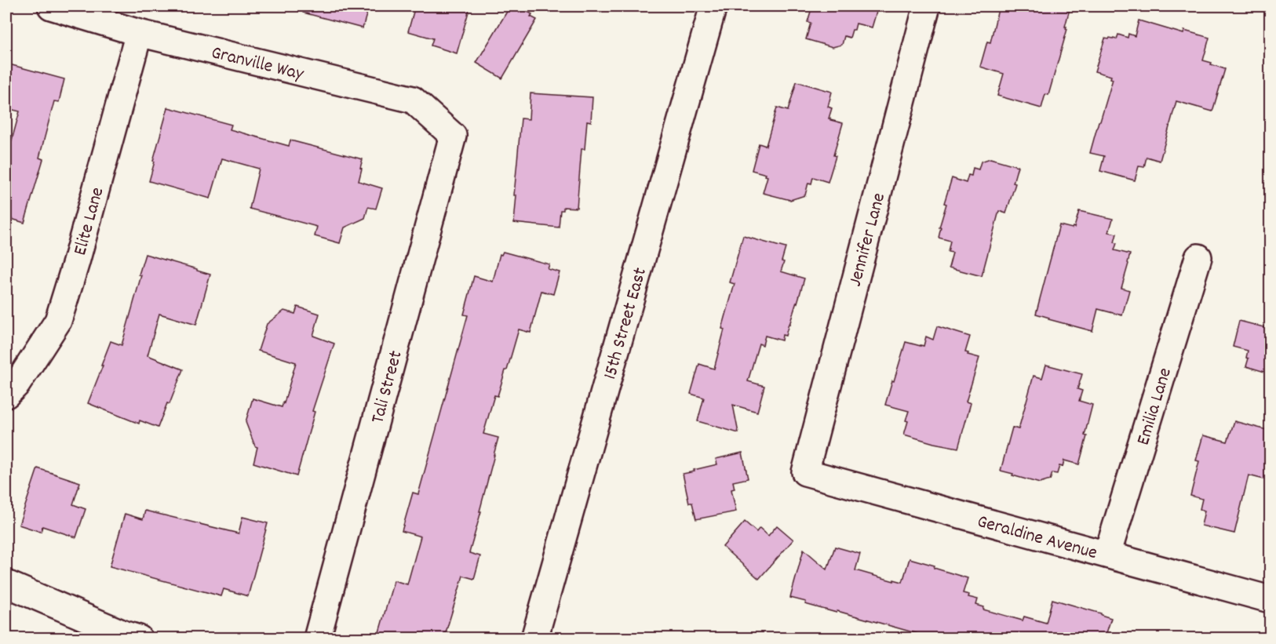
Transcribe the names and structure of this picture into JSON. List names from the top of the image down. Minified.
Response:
{"streets":{"street":["Granville Way","Elite Lane","Jennifer Lane","15th Street East","Tali Street","Emilia Lane","Geraldine Avenue"]},"crossings":[["Granville Way","Elite Lane"],["Granville Way","Tali Street"],["Jennifer Lane","Geraldine Avenue"],["Emilia Lane","Geraldine Avenue"]]}
